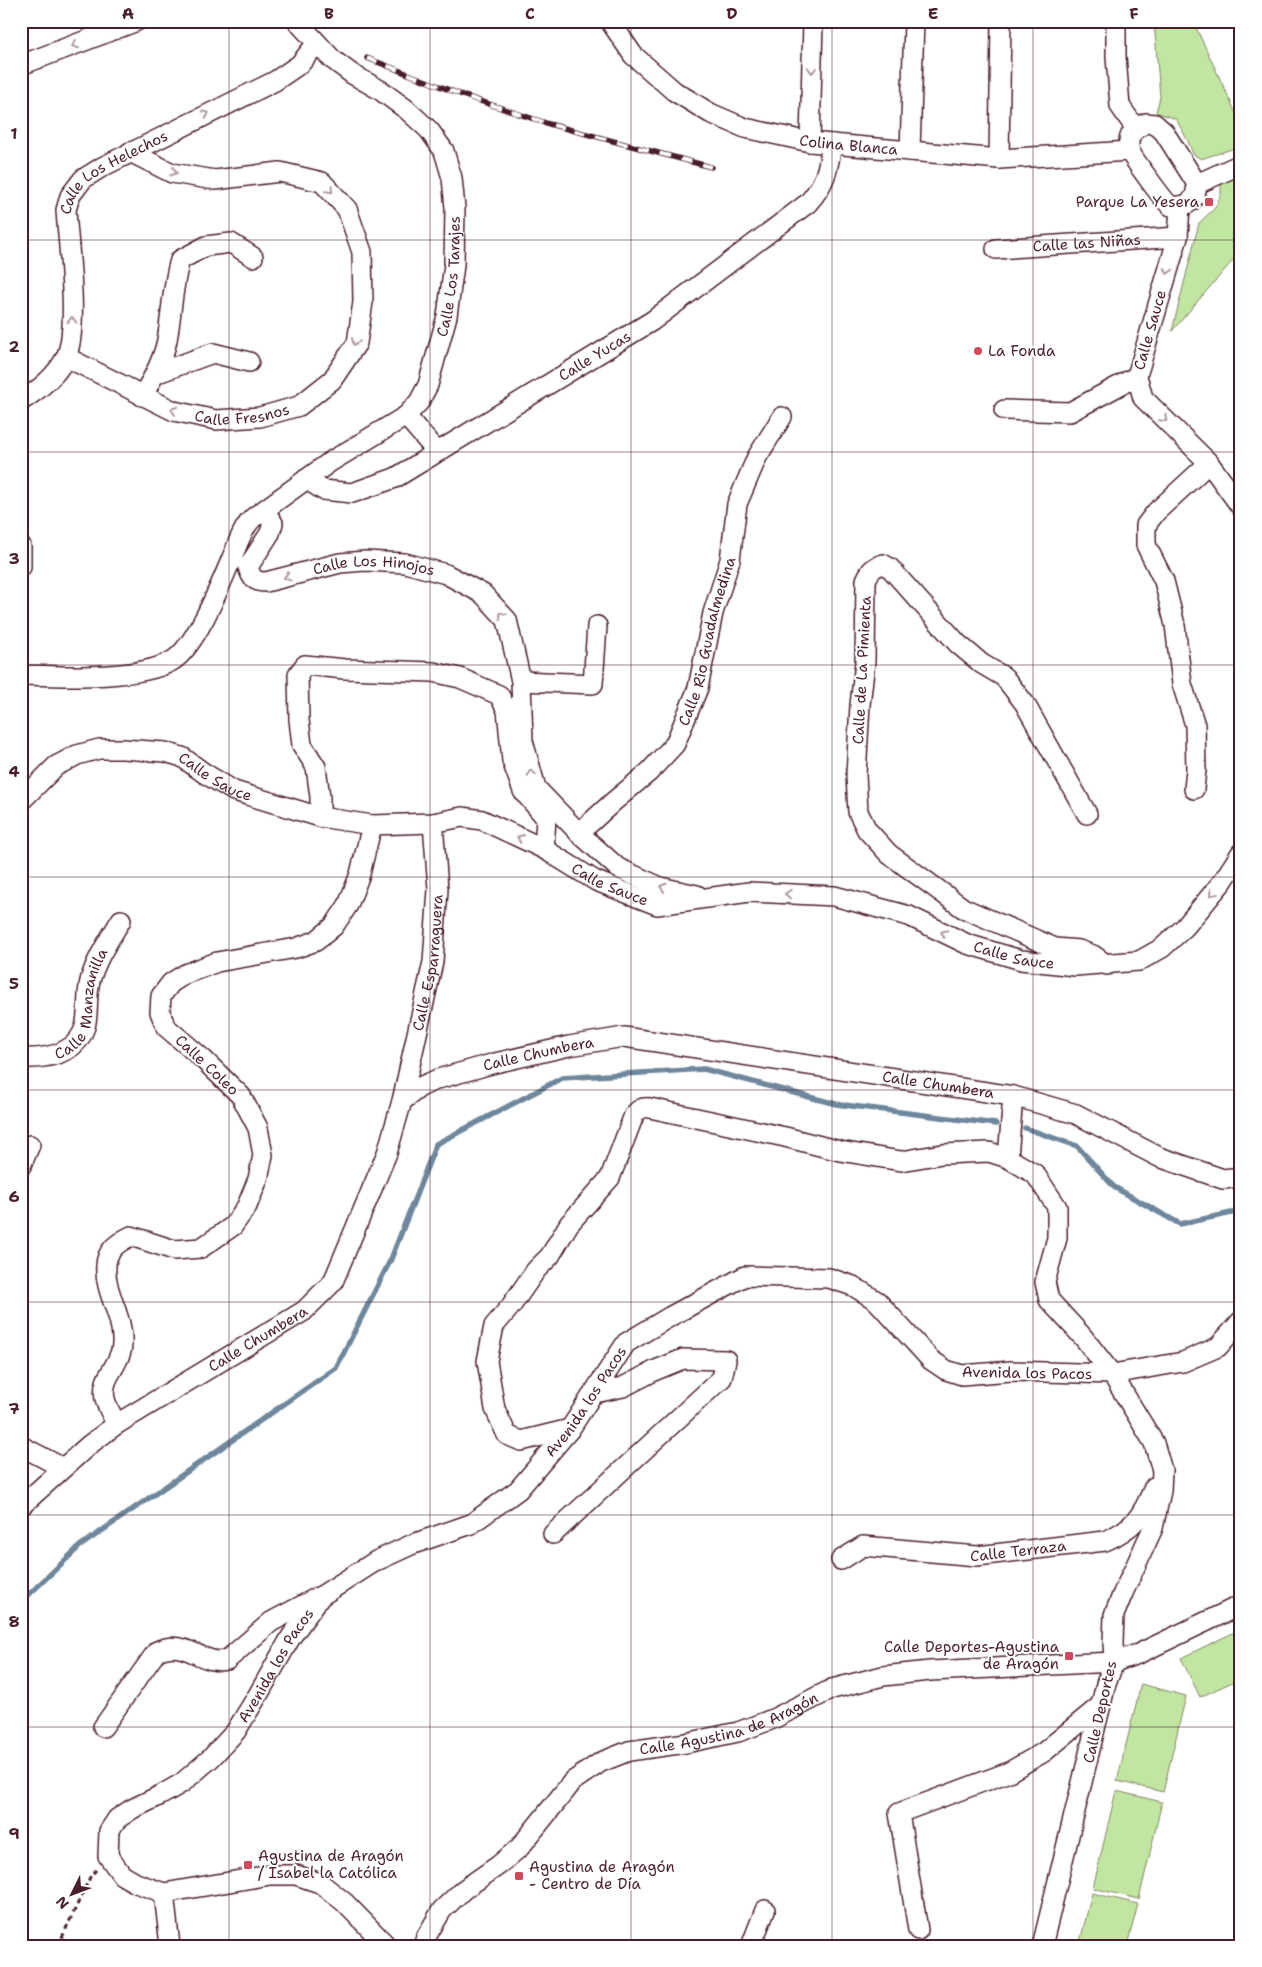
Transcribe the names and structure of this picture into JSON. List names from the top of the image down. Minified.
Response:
{"streets":{"street":["Colina Blanca","Calle Los Helechos","Calle las Niñas","Calle Los Tarajes","Calle Sauce","Calle Yucas","Calle Fresnos","Calle Los Hinojos","Calle Rio Guadalmedina","Calle de La Pimienta","Calle Esparraguera","Calle Manzanilla","Calle Chumbera","Calle Coleo","Avenida los Pacos","Calle Terraza","Calle Deportes","Calle Agustina de Aragón"]},"crossings":[["Colina Blanca","Calle Yucas"],["Calle Los Helechos","Calle Los Tarajes"],["Calle Los Helechos","Calle Fresnos"],["Calle las Niñas","Calle Sauce"],["Calle Los Tarajes","Calle Yucas"],["Calle Los Tarajes","Calle Los Hinojos"],["Calle Sauce","Calle Los Hinojos"],["Calle Sauce","Calle de La Pimienta"],["Calle Sauce","Calle Esparraguera"],["Calle Sauce","Calle Coleo"],["Calle Los Hinojos","Calle Rio Guadalmedina"],["Calle Esparraguera","Calle Chumbera"],["Calle Chumbera","Calle Coleo"],["Avenida los Pacos","Calle Deportes"],["Calle Terraza","Calle Deportes"],["Calle Deportes","Calle Agustina de Aragón"]],"one_way":["Calle Los Helechos","Calle Los Hinojos"],"places":{"transit":["Parque La Yesera","Calle Deportes-Agustina de Aragón","Agustina de Aragón / Isabel la Católica","Agustina de Aragón - Centro de Día"],"other":["La Fonda"]},"north":"bottom left","grid":{"columns":["A","B","C","D","E","F"],"rows":["1","2","3","4","5","6","7","8","9"]}}
